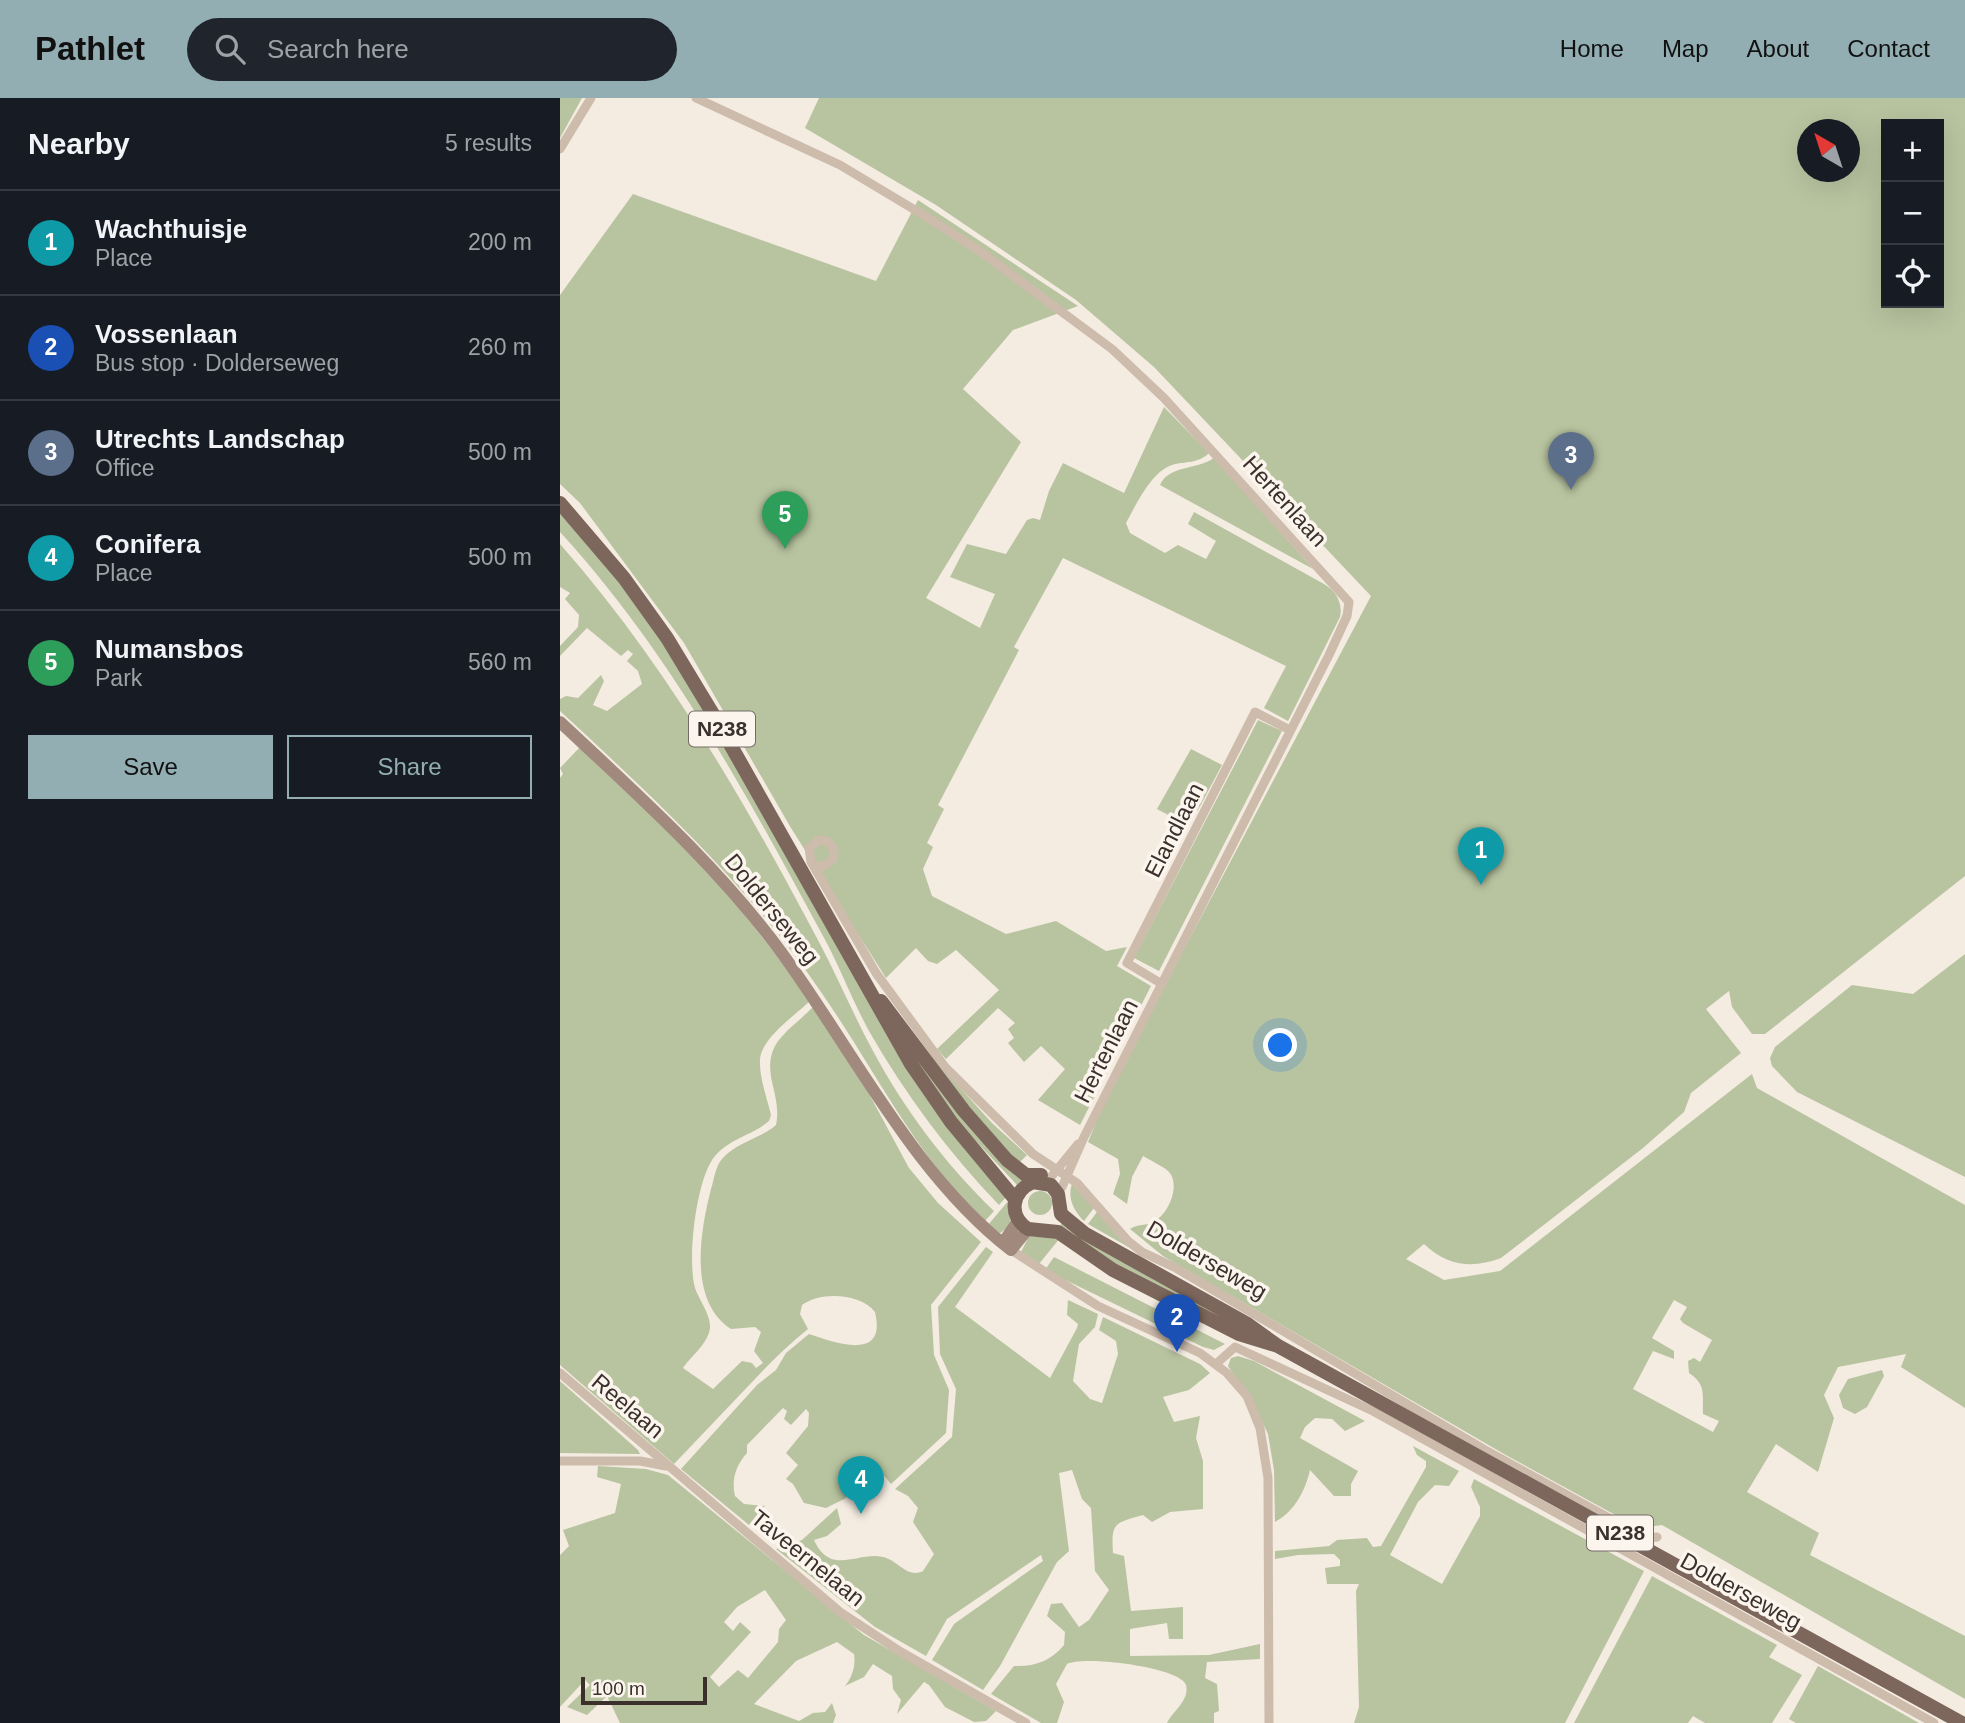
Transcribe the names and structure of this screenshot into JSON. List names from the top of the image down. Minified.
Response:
{"streets":{"main road":["N238","Dolderseweg"],"street":["Hertenlaan","Elandlaan","Reelaan","Taveernelaan"]},"crossings":[["Hertenlaan","N238"],["Hertenlaan","Elandlaan"],["Hertenlaan","Dolderseweg"],["N238","Dolderseweg"],["Reelaan","Taveernelaan"]],"scale_bar":"100 m","north":"top left","page":{"header":"Pathlet","search":"Search here","nav":["Home","Map","About","Contact"],"heading":["Nearby","5 results"],"map_buttons":["+","−"],"list":[{"mark":"1","name":"Wachthuisje","note":"Place","value":"200 m"},{"mark":"2","name":"Vossenlaan","note":"Bus stop · Dolderseweg","value":"260 m"},{"mark":"3","name":"Utrechts Landschap","note":"Office","value":"500 m"},{"mark":"4","name":"Conifera","note":"Place","value":"500 m"},{"mark":"5","name":"Numansbos","note":"Park","value":"560 m"}],"pins":["3","5","1","2","4"],"buttons":["Save","Share"],"scale":"100 m"}}
